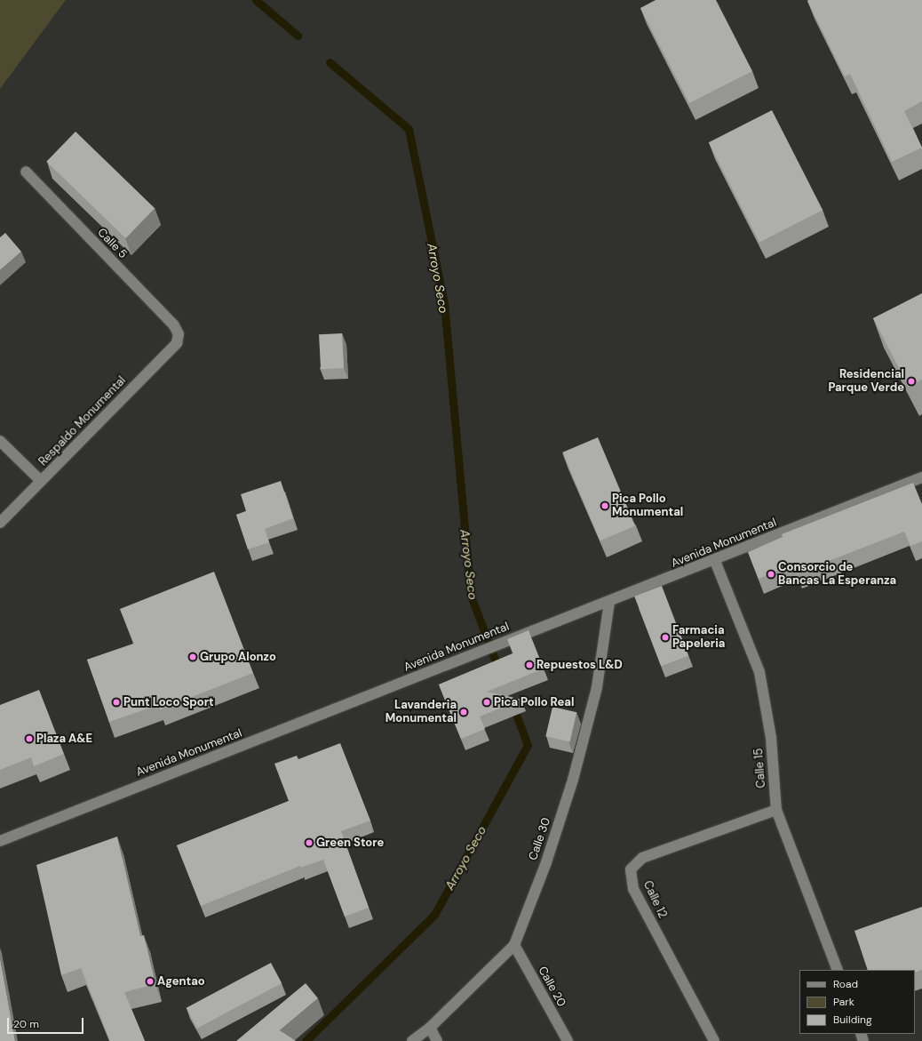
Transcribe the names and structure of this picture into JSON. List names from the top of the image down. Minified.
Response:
{"streets":{"street":["Calle 5","Respaldo Monumental","Avenida Monumental","Calle 15","Calle 30","Calle 12","Calle 20"]},"crossings":[["Calle 5","Respaldo Monumental"],["Avenida Monumental","Calle 15"],["Avenida Monumental","Calle 30"],["Calle 15","Calle 12"],["Calle 30","Calle 20"]],"water":["Arroyo Seco"],"places":["Residencial Parque Verde","Pica Pollo Monumental","Consorcio de Bancas La Esperanza","Farmacia Papeleria","Grupo Alonzo","Repuestos L&D","Punt Loco Sport","Pica Pollo Real","Lavanderia Monumental","Plaza A&E","Green Store","Agentao"],"legend":["Road","Park","Building"],"scale_bar":"20 m"}
